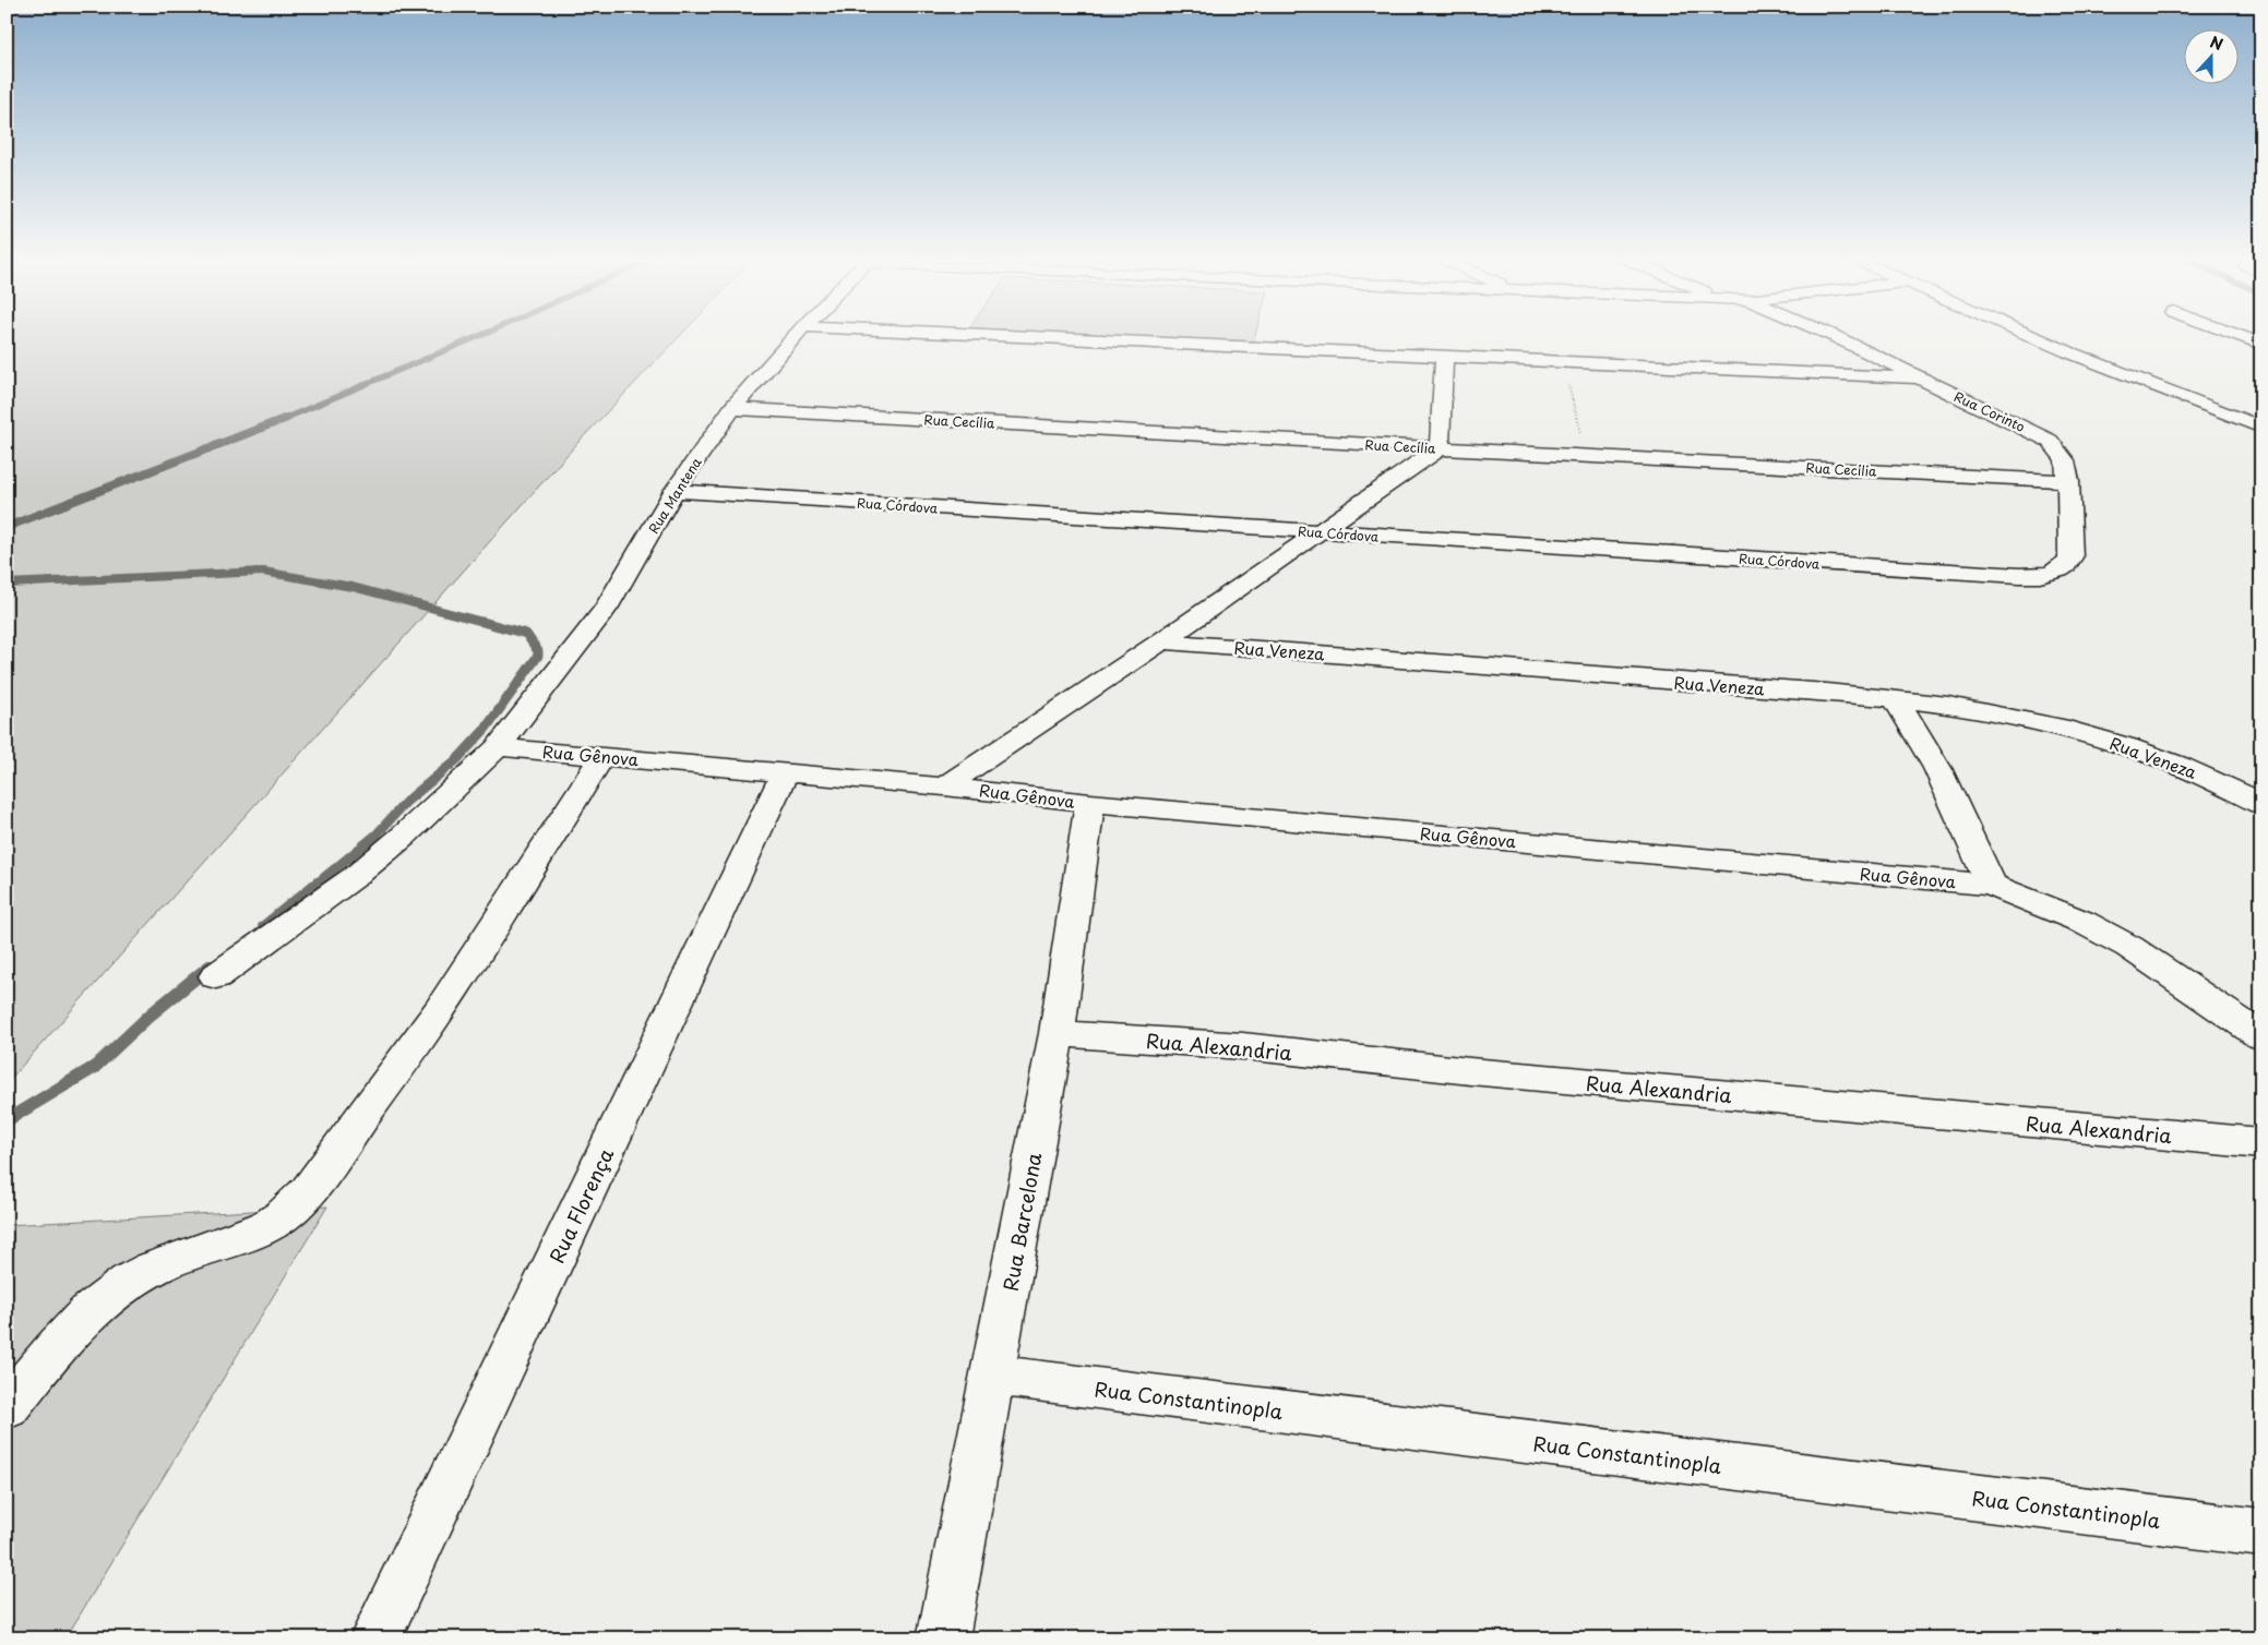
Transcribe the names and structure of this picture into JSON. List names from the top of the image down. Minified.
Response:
{"streets":{"street":["Rua Corinto","Rua Cecília","Rua Mantena","Rua Córdova","Rua Veneza","Rua Gênova","Rua Alexandria","Rua Florença","Rua Barcelona","Rua Constantinopla"]},"crossings":[["Rua Corinto","Rua Cecília"],["Rua Corinto","Rua Córdova"],["Rua Cecília","Rua Mantena"],["Rua Cecília","Rua Gênova"],["Rua Mantena","Rua Córdova"],["Rua Mantena","Rua Gênova"],["Rua Córdova","Rua Gênova"],["Rua Veneza","Rua Gênova"],["Rua Gênova","Rua Florença"],["Rua Gênova","Rua Barcelona"],["Rua Alexandria","Rua Barcelona"],["Rua Barcelona","Rua Constantinopla"]],"north":"top"}
